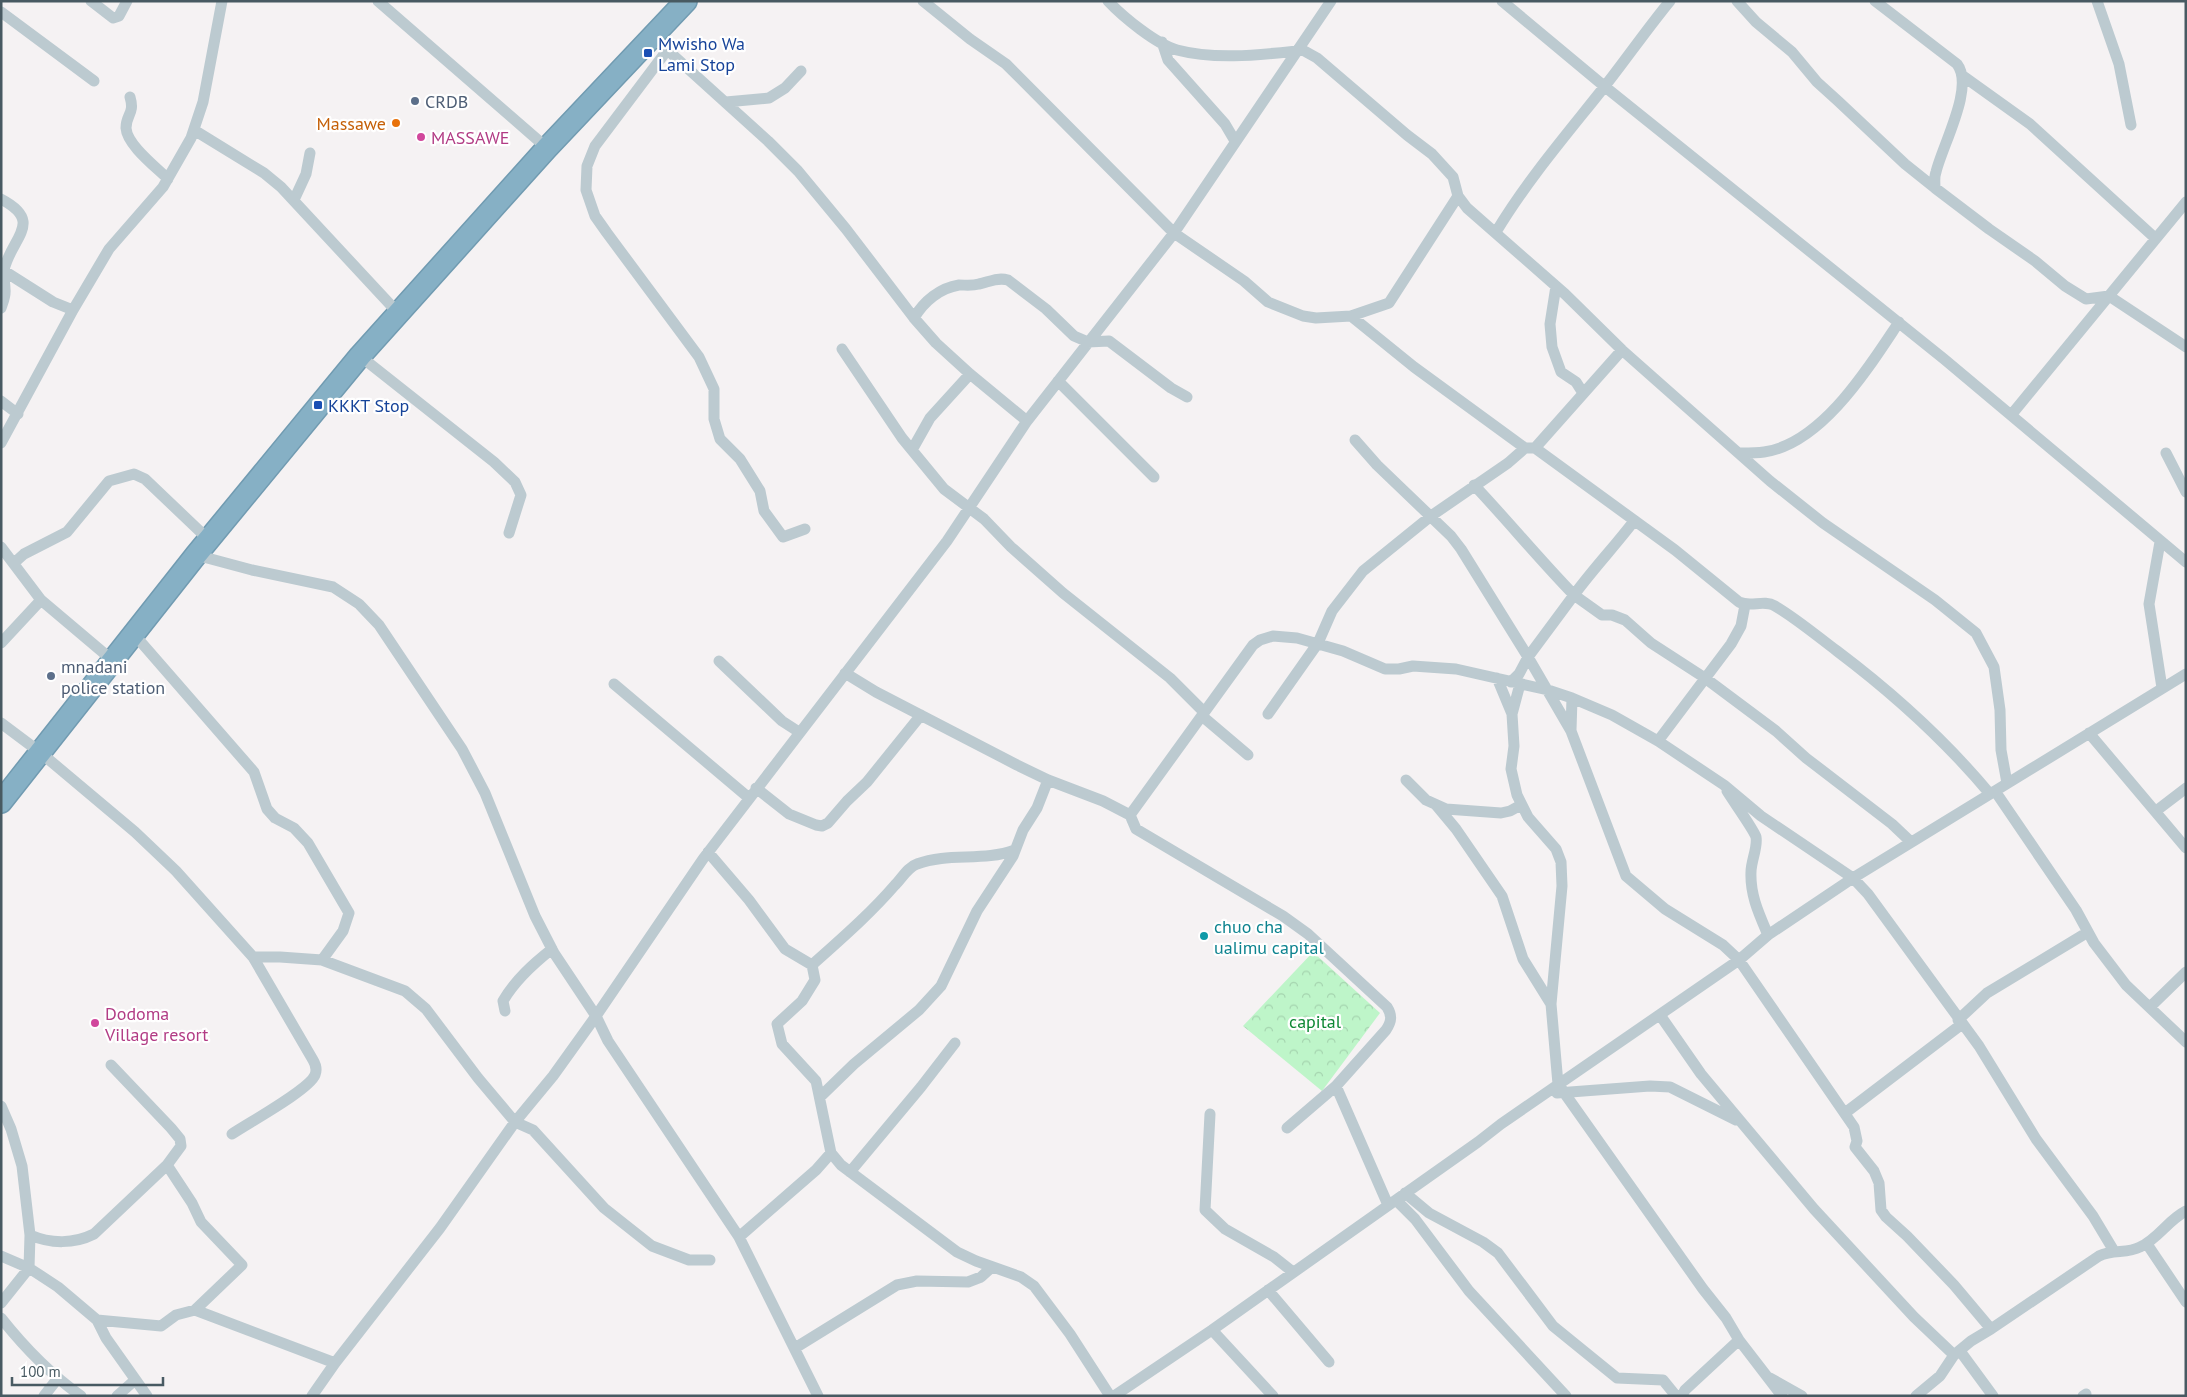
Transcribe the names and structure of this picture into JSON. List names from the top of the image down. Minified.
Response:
{"parks":["capital"],"places":{"transit":["Mwisho Wa Lami Stop","KKKT Stop"],"other":["CRDB","Massawe","MASSAWE","mnadani police station","chuo cha ualimu capital","Dodoma Village resort"]},"scale_bar":"100 m"}
